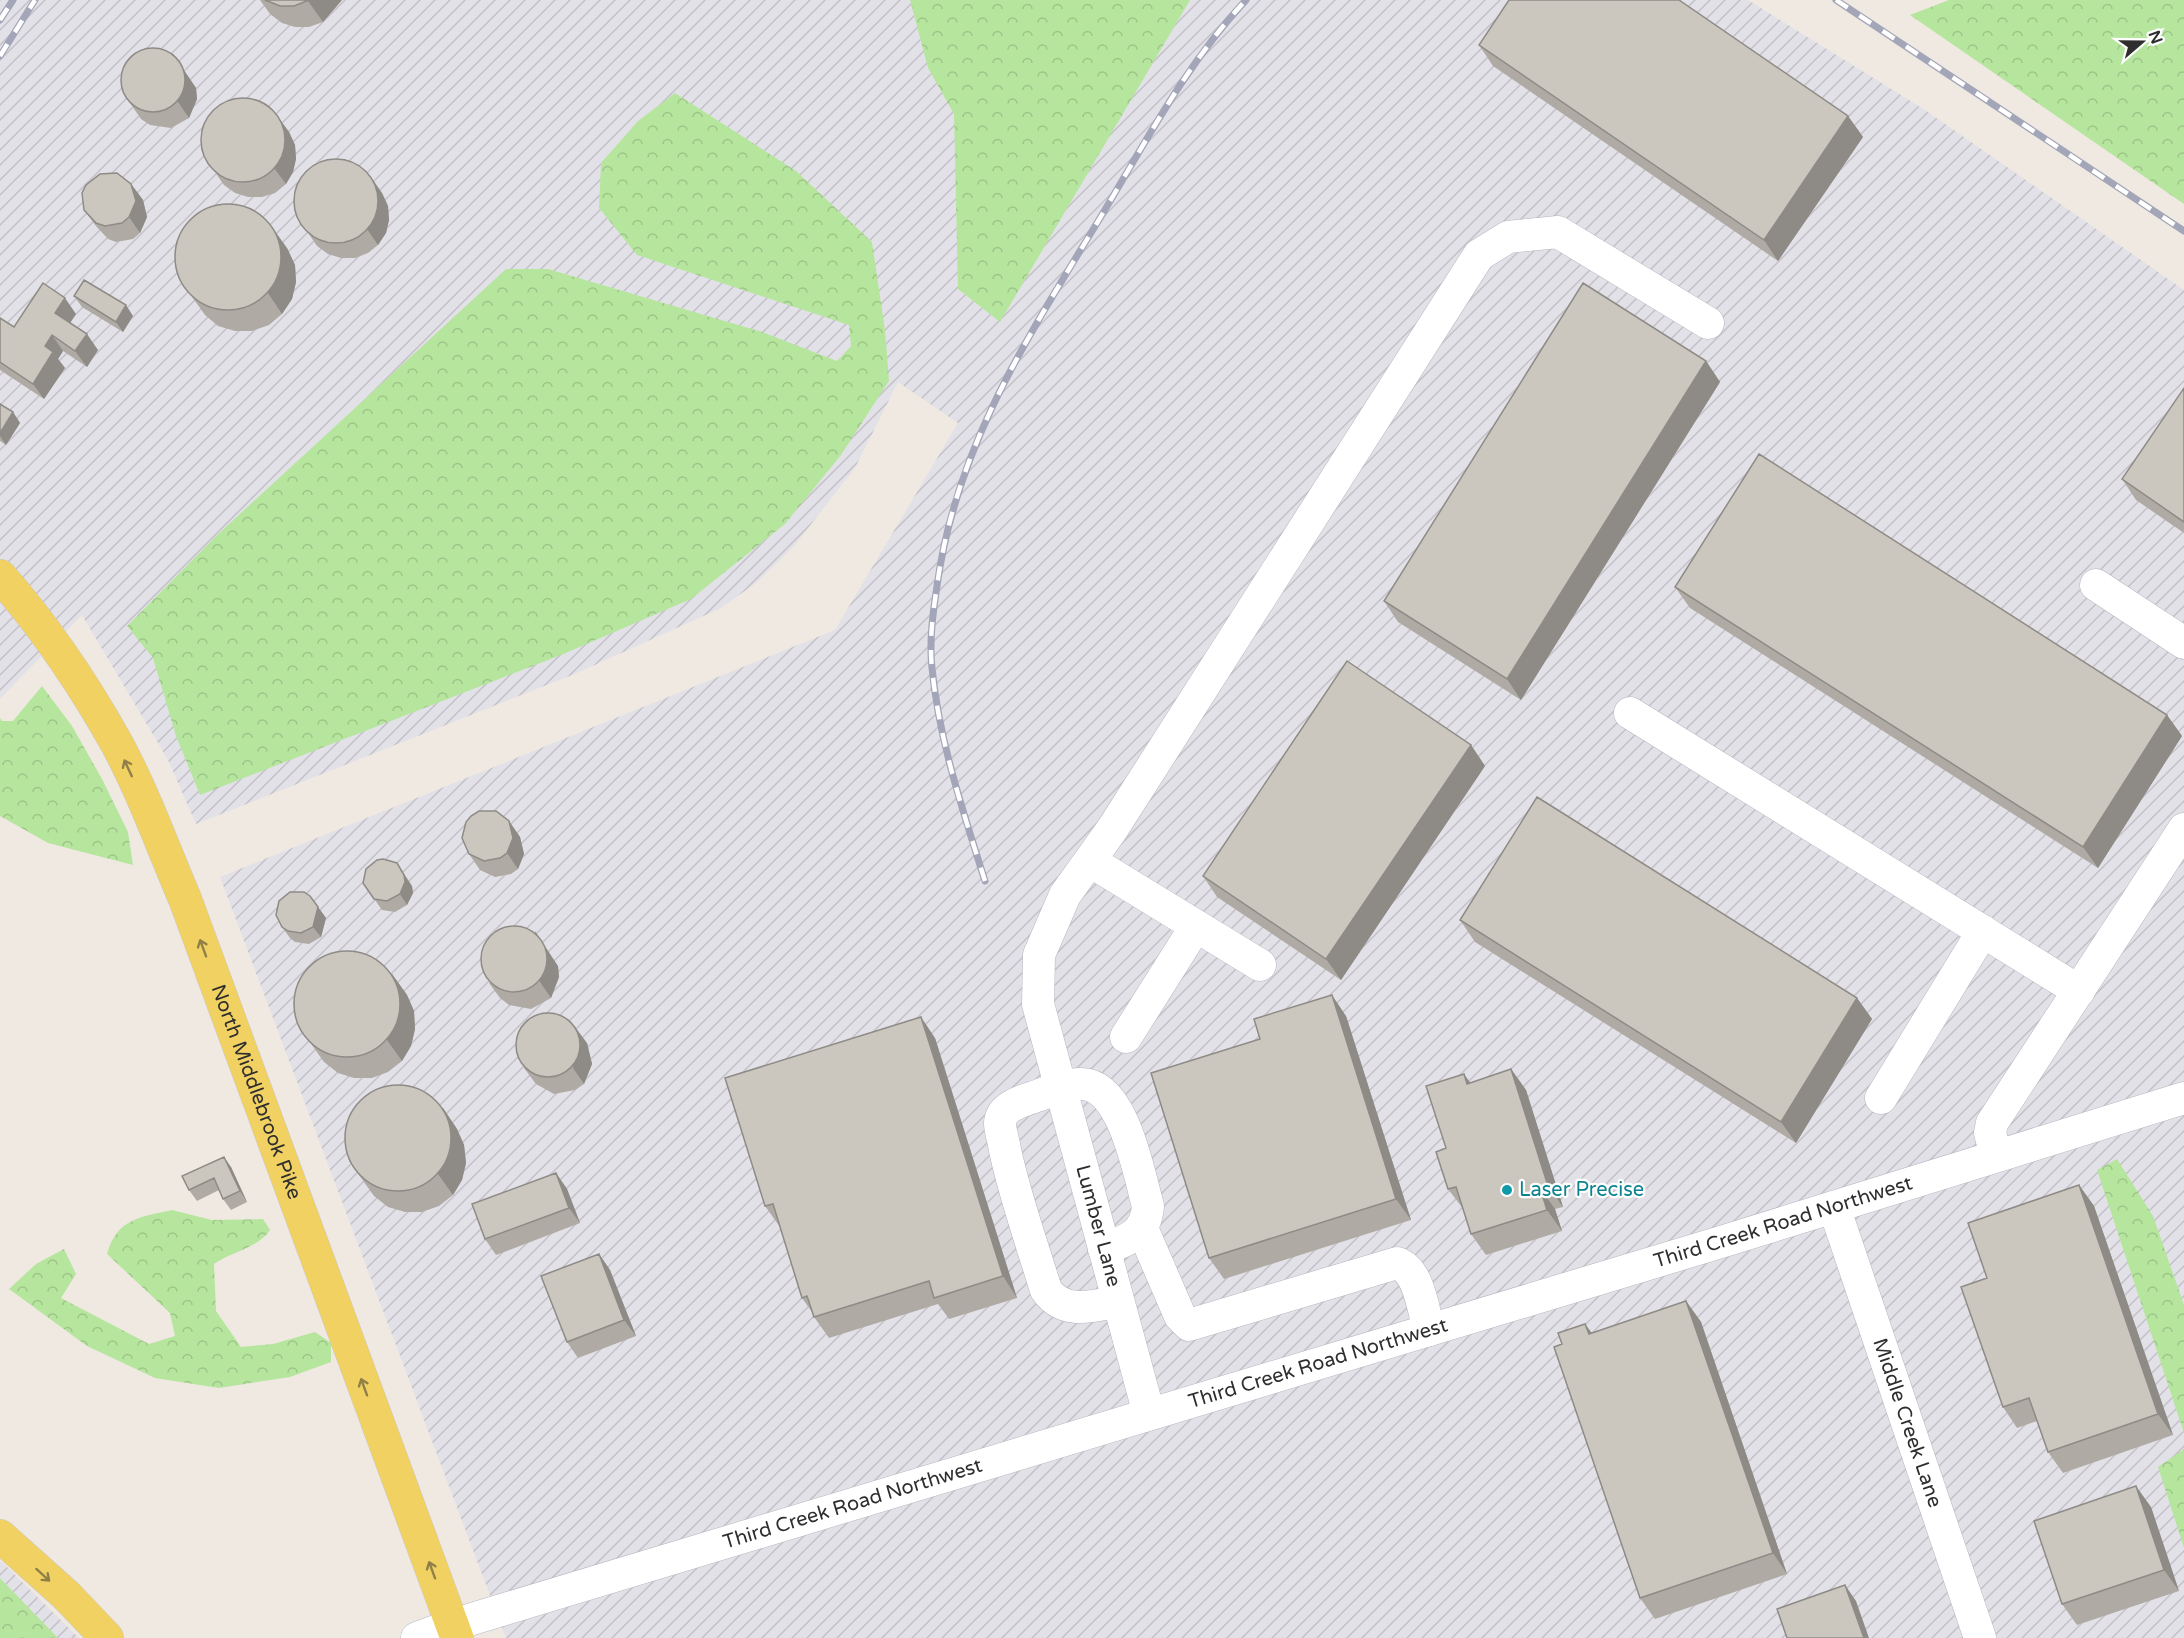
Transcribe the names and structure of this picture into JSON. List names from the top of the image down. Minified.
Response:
{"streets":{"main road":["North Middlebrook Pike"],"street":["Third Creek Road Northwest","Lumber Lane","Middle Creek Lane"]},"crossings":[["North Middlebrook Pike","Third Creek Road Northwest"],["Third Creek Road Northwest","Lumber Lane"],["Third Creek Road Northwest","Middle Creek Lane"]],"one_way":["North Middlebrook Pike"],"places":["Laser Precise"],"north":"right"}
